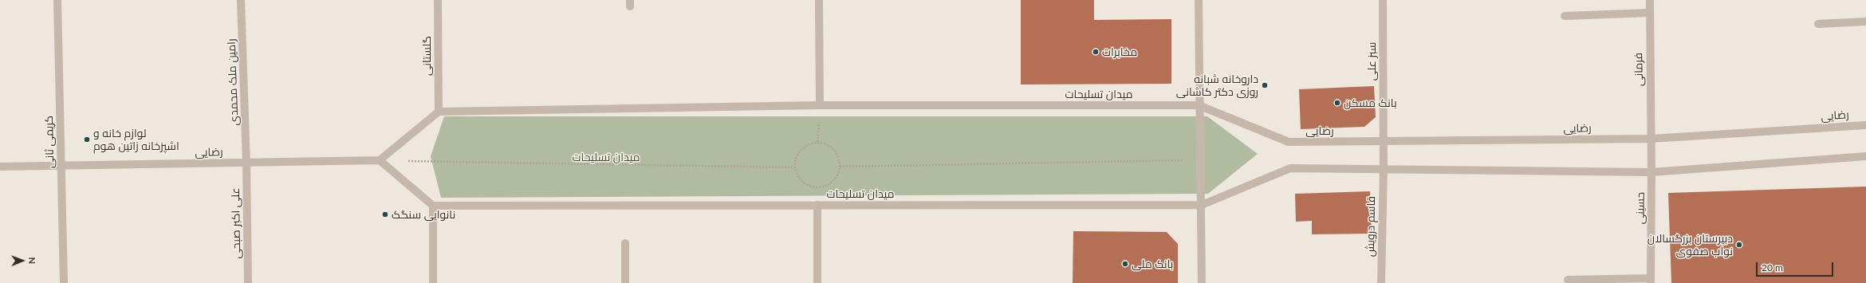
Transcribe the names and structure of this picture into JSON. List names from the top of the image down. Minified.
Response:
{"streets":{"street":["گلستانی","سبز علی","فرمانی","رامین ملک محمدی","میدان تسلیحات","رضایی","کریمی ثانی","حسینی","علی اکبر صبحی","قاسم درویش"]},"crossings":[["گلستانی","میدان تسلیحات"],["سبز علی","میدان تسلیحات"],["سبز علی","رضایی"],["سبز علی","قاسم درویش"],["فرمانی","رضایی"],["فرمانی","حسینی"],["رامین ملک محمدی","رضایی"],["رامین ملک محمدی","علی اکبر صبحی"],["میدان تسلیحات","رضایی"],["میدان تسلیحات","قاسم درویش"],["رضایی","کریمی ثانی"],["رضایی","علی اکبر صبحی"]],"parks":["میدان تسلیحات"],"places":["مخابرات","داروخانه شبانه روزی دکتر کاشانی","بانک مسکن","لوازم خانه و اشپزخانه زاتین هوم","نانوایی سنگک","دبیرستان بزرگسالان نواب صفوی","بانک ملی"],"scale_bar":"20 m","north":"right"}
